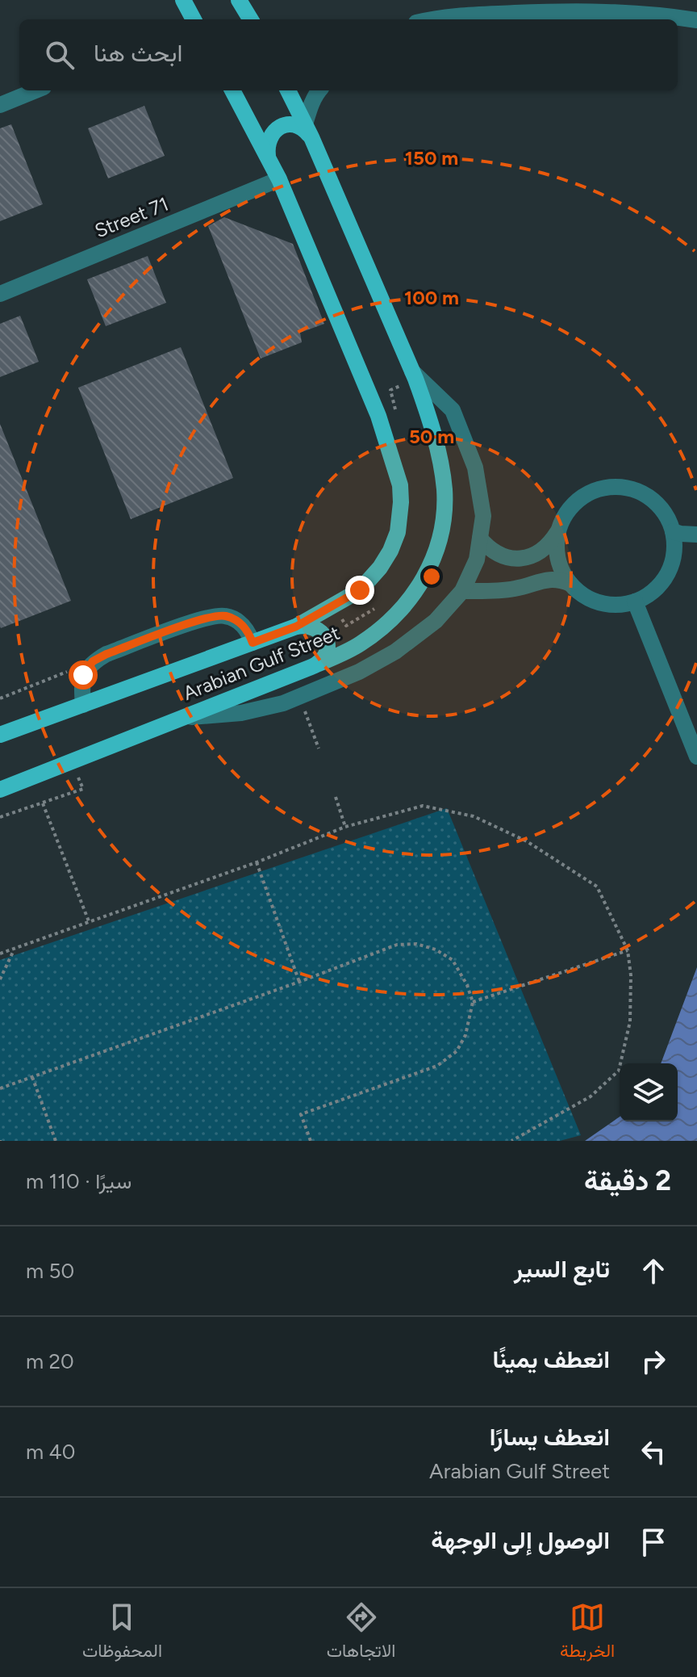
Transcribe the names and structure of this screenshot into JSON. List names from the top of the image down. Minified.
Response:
{"streets":{"main road":["Arabian Gulf Street"],"street":["Street 71"]},"crossings":[["Street 71","Arabian Gulf Street"]],"page":{"search":"ابحث هنا","heading":["2 دقيقة","سيرًا · 110 m"],"list":[["تابع السير","50 m"],["انعطف يمينًا","20 m"],["انعطف يسارًا","Arabian Gulf Street","40 m"],"الوصول إلى الوجهة"],"nav":["الخريطة","الاتجاهات","المحفوظات"]},"rings":["150 m","100 m","50 m"]}
